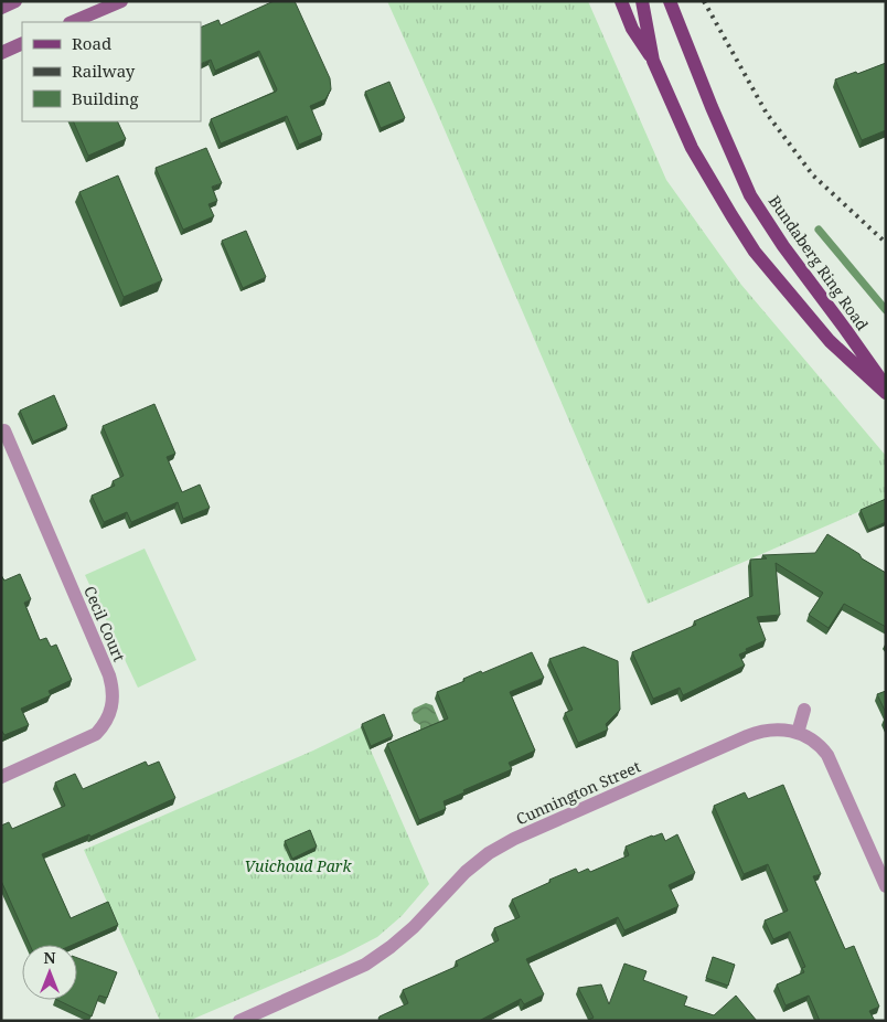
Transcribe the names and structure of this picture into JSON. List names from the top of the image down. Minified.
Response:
{"streets":{"main road":["Bundaberg Ring Road"],"street":["Cecil Court","Cunnington Street"]},"parks":["Vuichoud Park"],"legend":["Road","Railway","Building"],"north":"top"}
